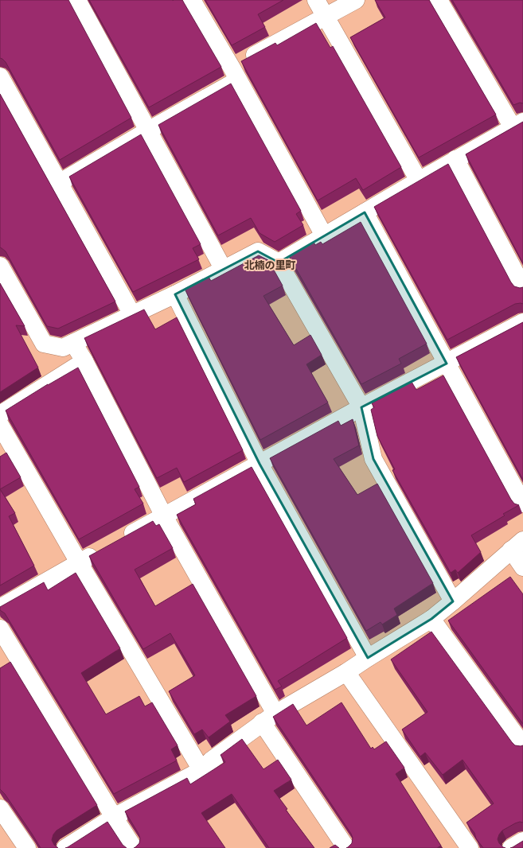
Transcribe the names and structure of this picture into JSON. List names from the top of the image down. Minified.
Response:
{"districts":["北楠の里町"]}
